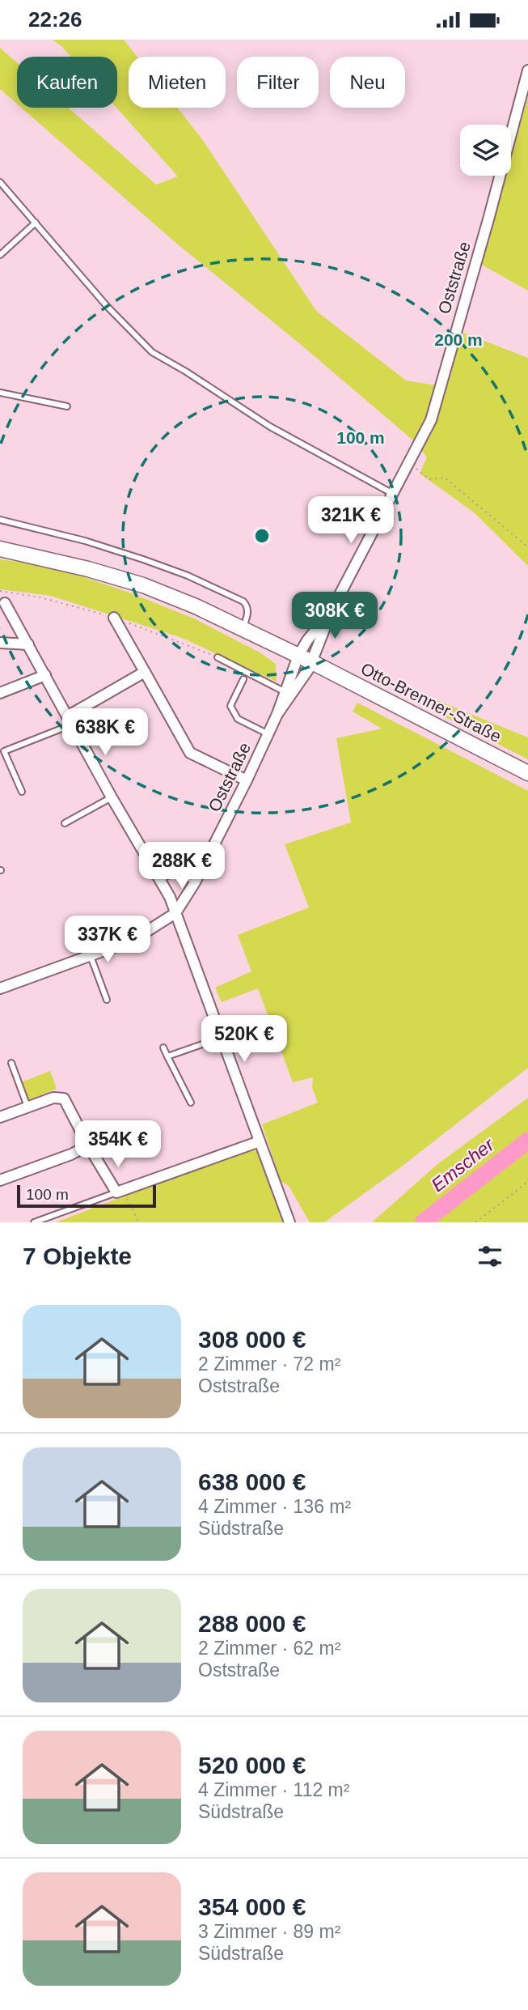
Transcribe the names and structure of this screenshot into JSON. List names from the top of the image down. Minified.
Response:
{"streets":{"main road":["Otto-Brenner-Straße"],"street":["Oststraße"]},"crossings":[["Oststraße","Otto-Brenner-Straße"]],"water":["Emscher"],"scale_bar":"100 m","page":{"status":"22:26","chip":["Kaufen","Mieten","Filter","Neu"],"price":["321K €","308K €","638K €","288K €","337K €","520K €","354K €"],"scale":"100 m","heading":"7 Objekte","list":[{"name":"308 000 €","note":"2 Zimmer · 72 m² · Oststraße"},{"name":"638 000 €","note":"4 Zimmer · 136 m² · Südstraße"},{"name":"288 000 €","note":"2 Zimmer · 62 m² · Oststraße"},{"name":"520 000 €","note":"4 Zimmer · 112 m² · Südstraße"},{"name":"354 000 €","note":"3 Zimmer · 89 m² · Südstraße"}]},"rings":["200 m","100 m"]}
